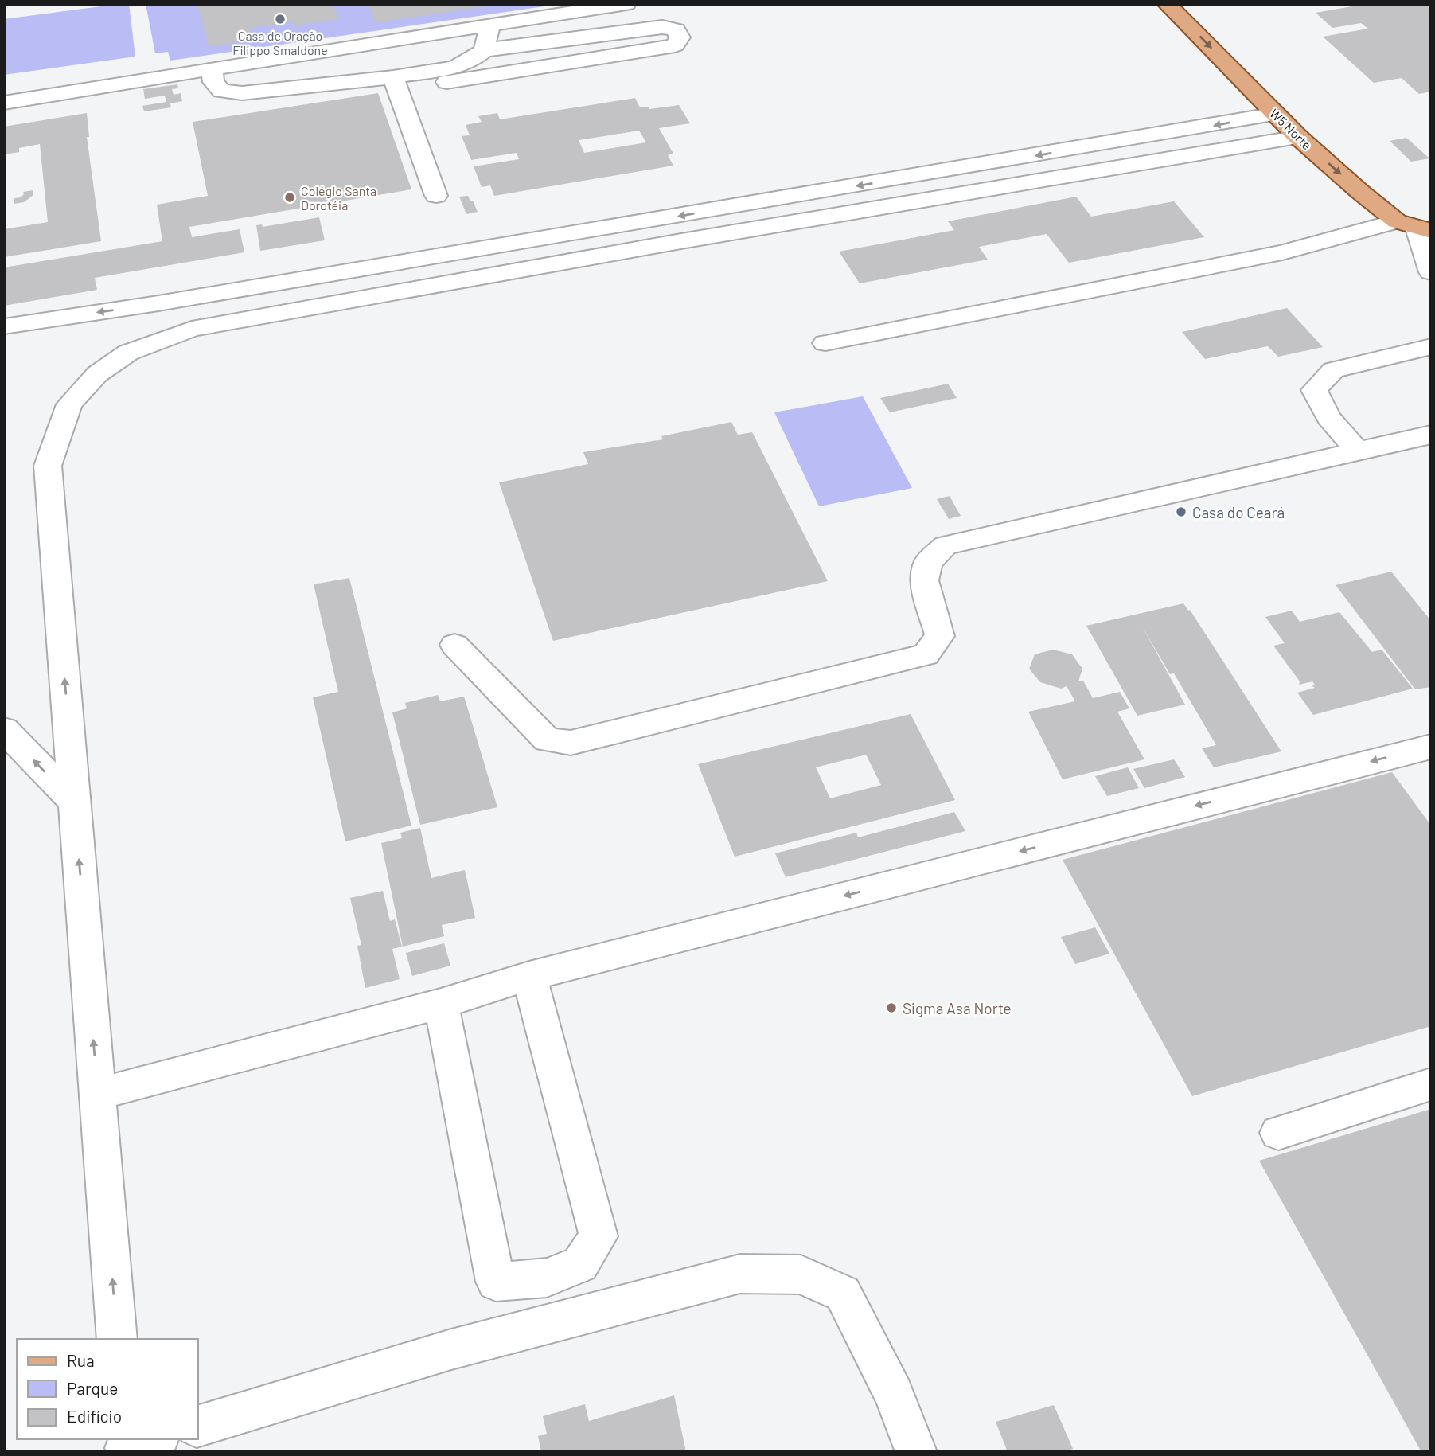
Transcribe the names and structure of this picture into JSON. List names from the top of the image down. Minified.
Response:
{"streets":{"main road":["W5 Norte"]},"one_way":["W5 Norte"],"places":["Casa de Oração Filippo Smaldone","Colégio Santa Dorotéia","Casa do Ceará","Sigma Asa Norte"],"legend":["Rua","Parque","Edifício"]}
